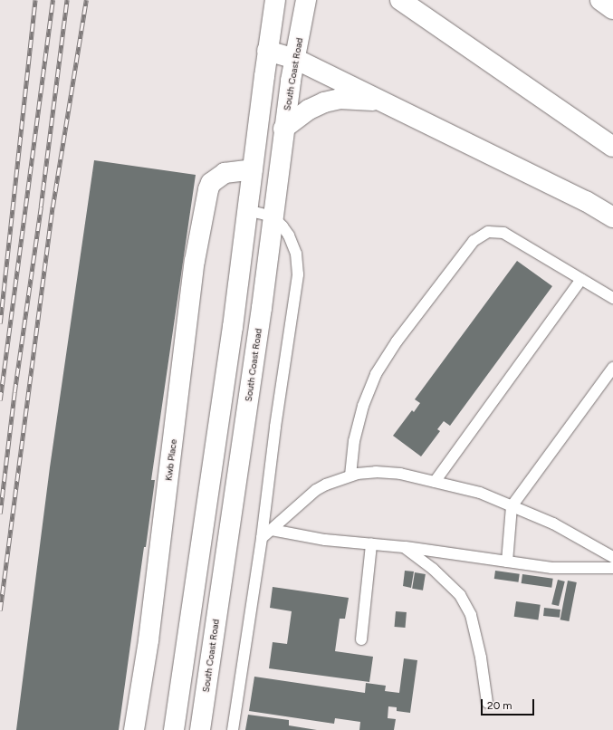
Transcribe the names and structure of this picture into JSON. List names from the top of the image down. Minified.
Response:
{"streets":{"main road":["South Coast Road","Kwb Place"]},"scale_bar":"20 m"}
